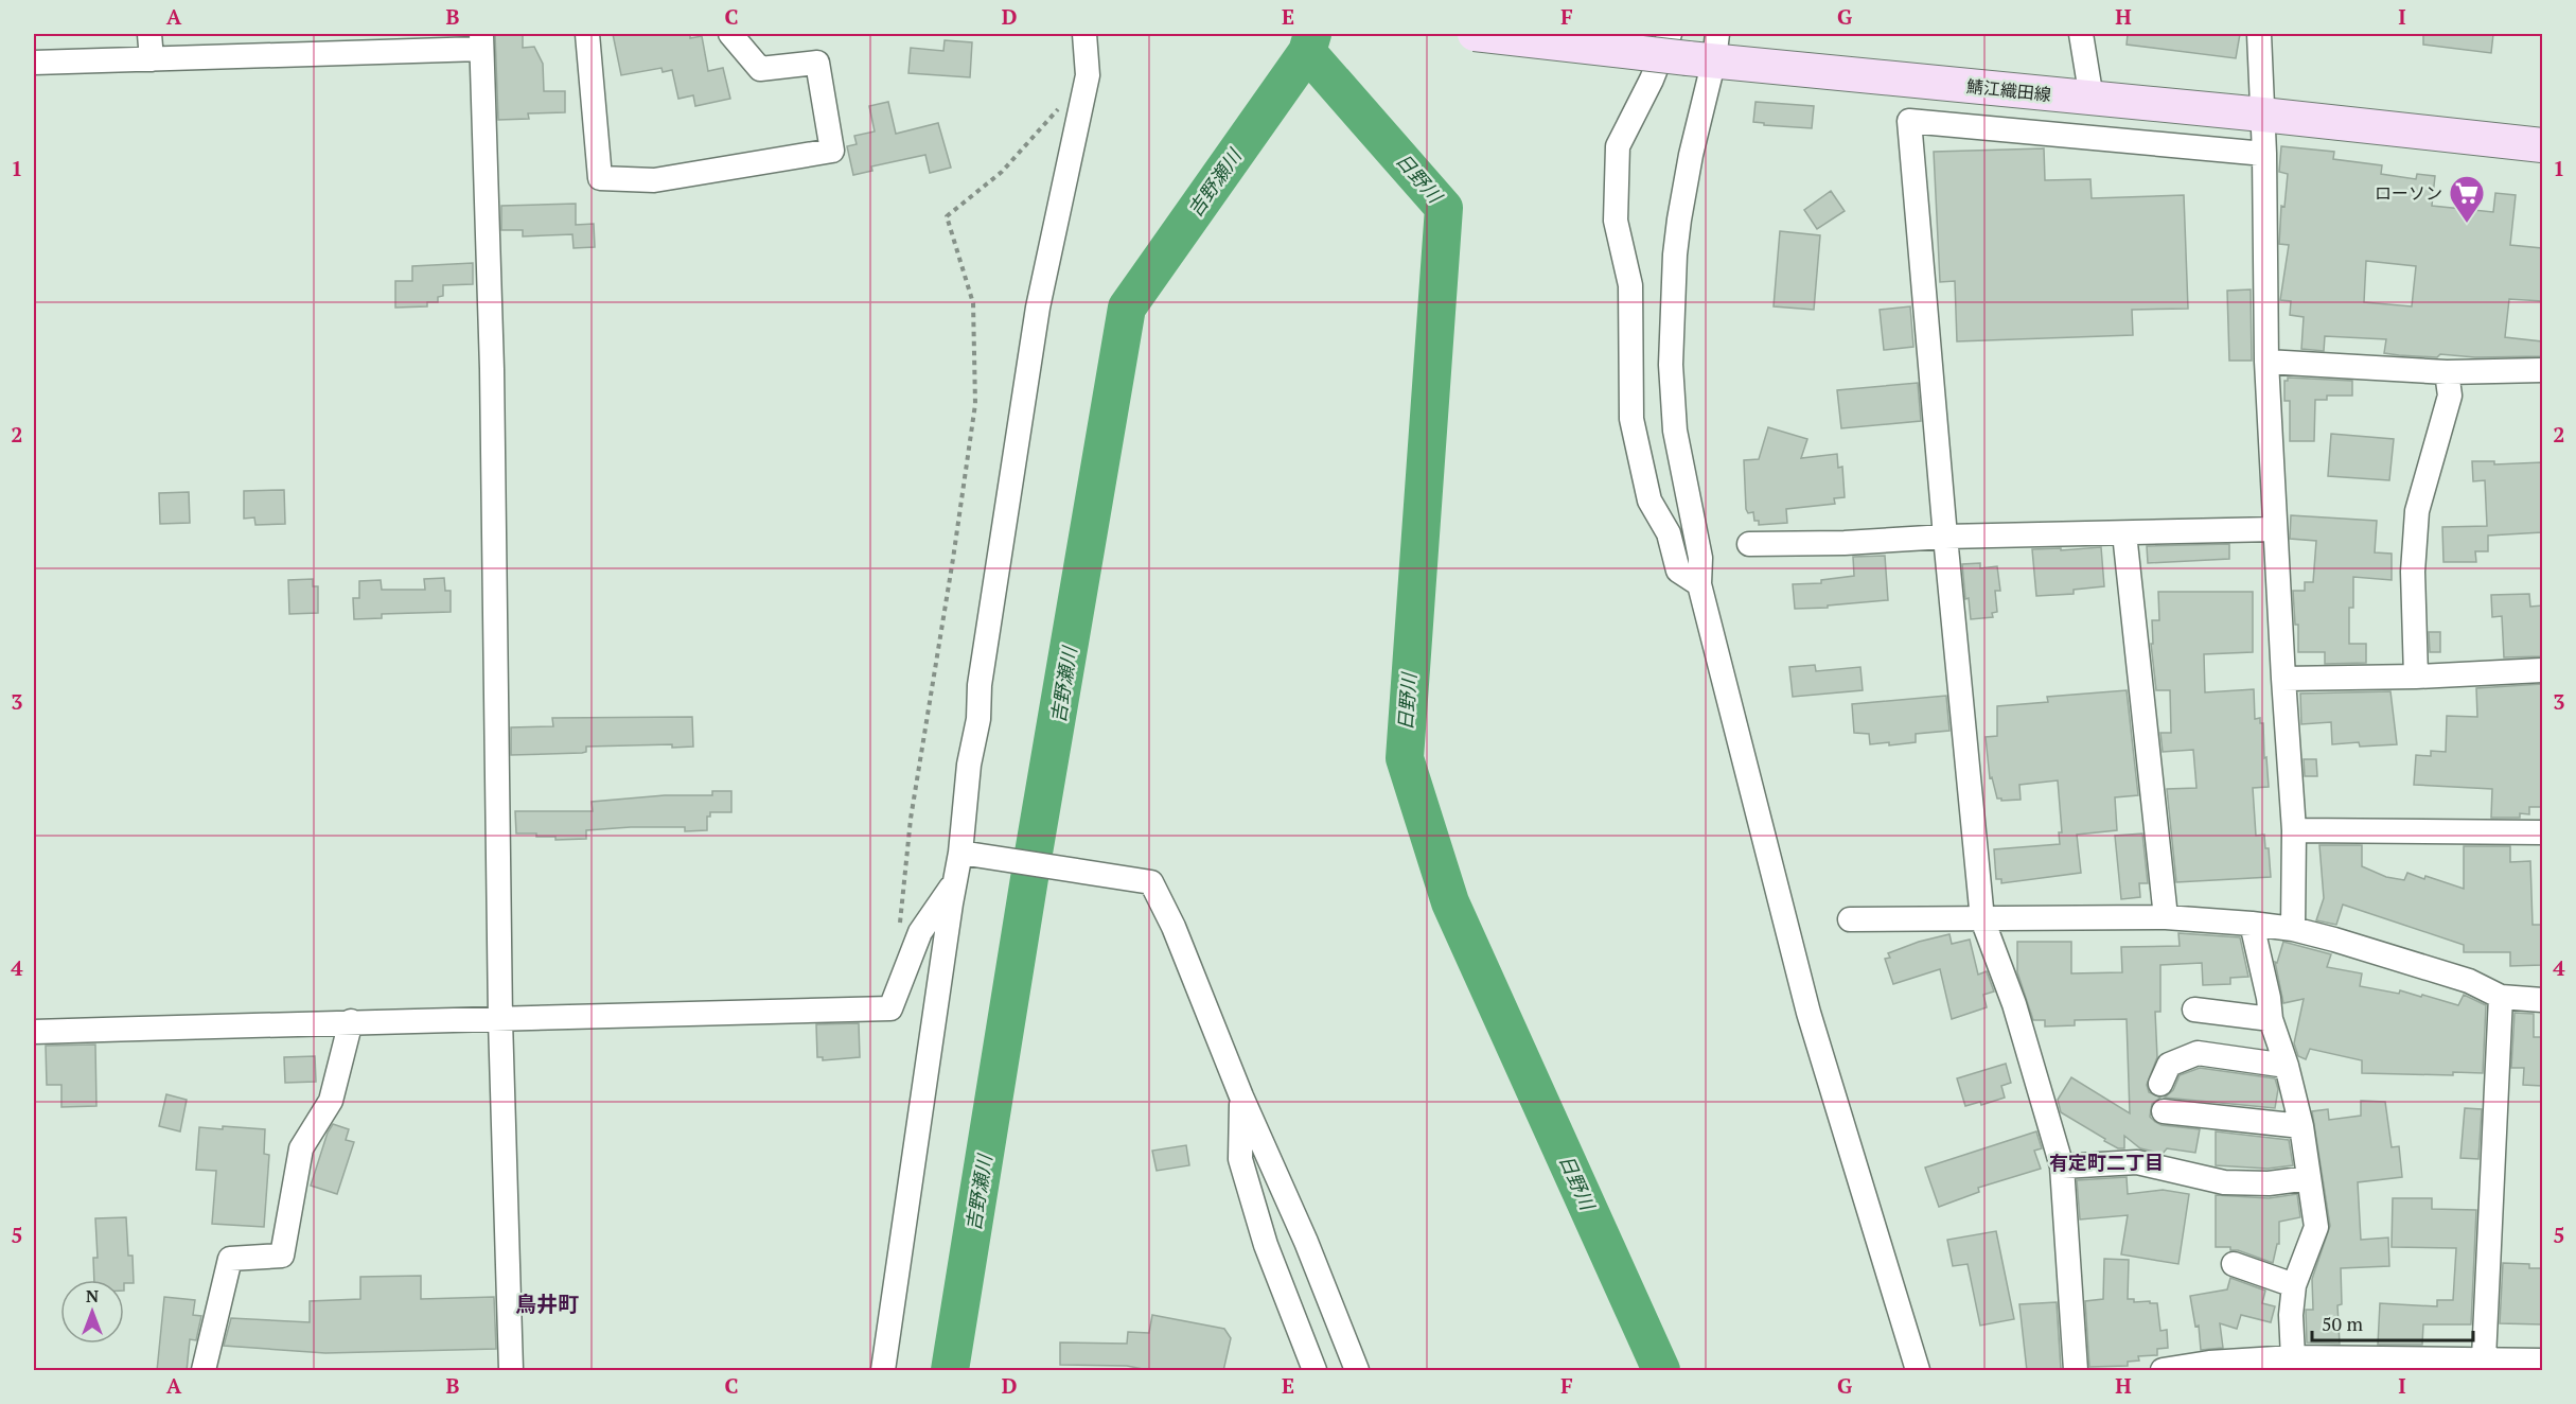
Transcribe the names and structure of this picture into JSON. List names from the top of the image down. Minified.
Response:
{"streets":{"main road":["鯖江織田線"]},"districts":["有定町二丁目","鳥井町"],"water":["日野川","吉野瀬川"],"places":{"supermarket":["ローソン"]},"scale_bar":"50 m","north":"top","grid":{"columns":["A","B","C","D","E","F","G","H","I"],"rows":["1","2","3","4","5"]}}
